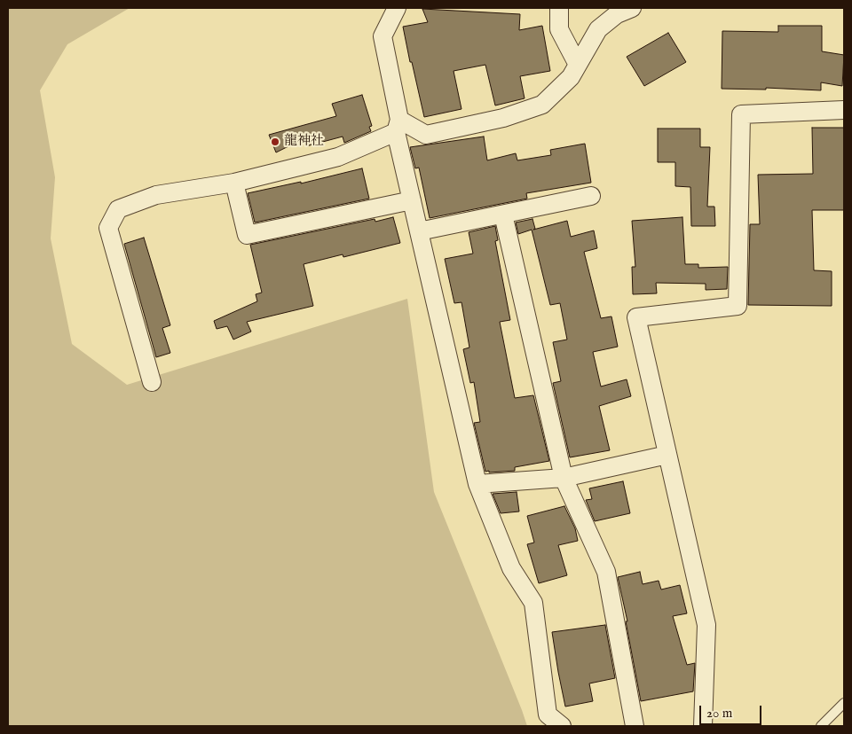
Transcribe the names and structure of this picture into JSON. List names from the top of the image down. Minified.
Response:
{"places":["龍神社"],"scale_bar":"20 m"}
